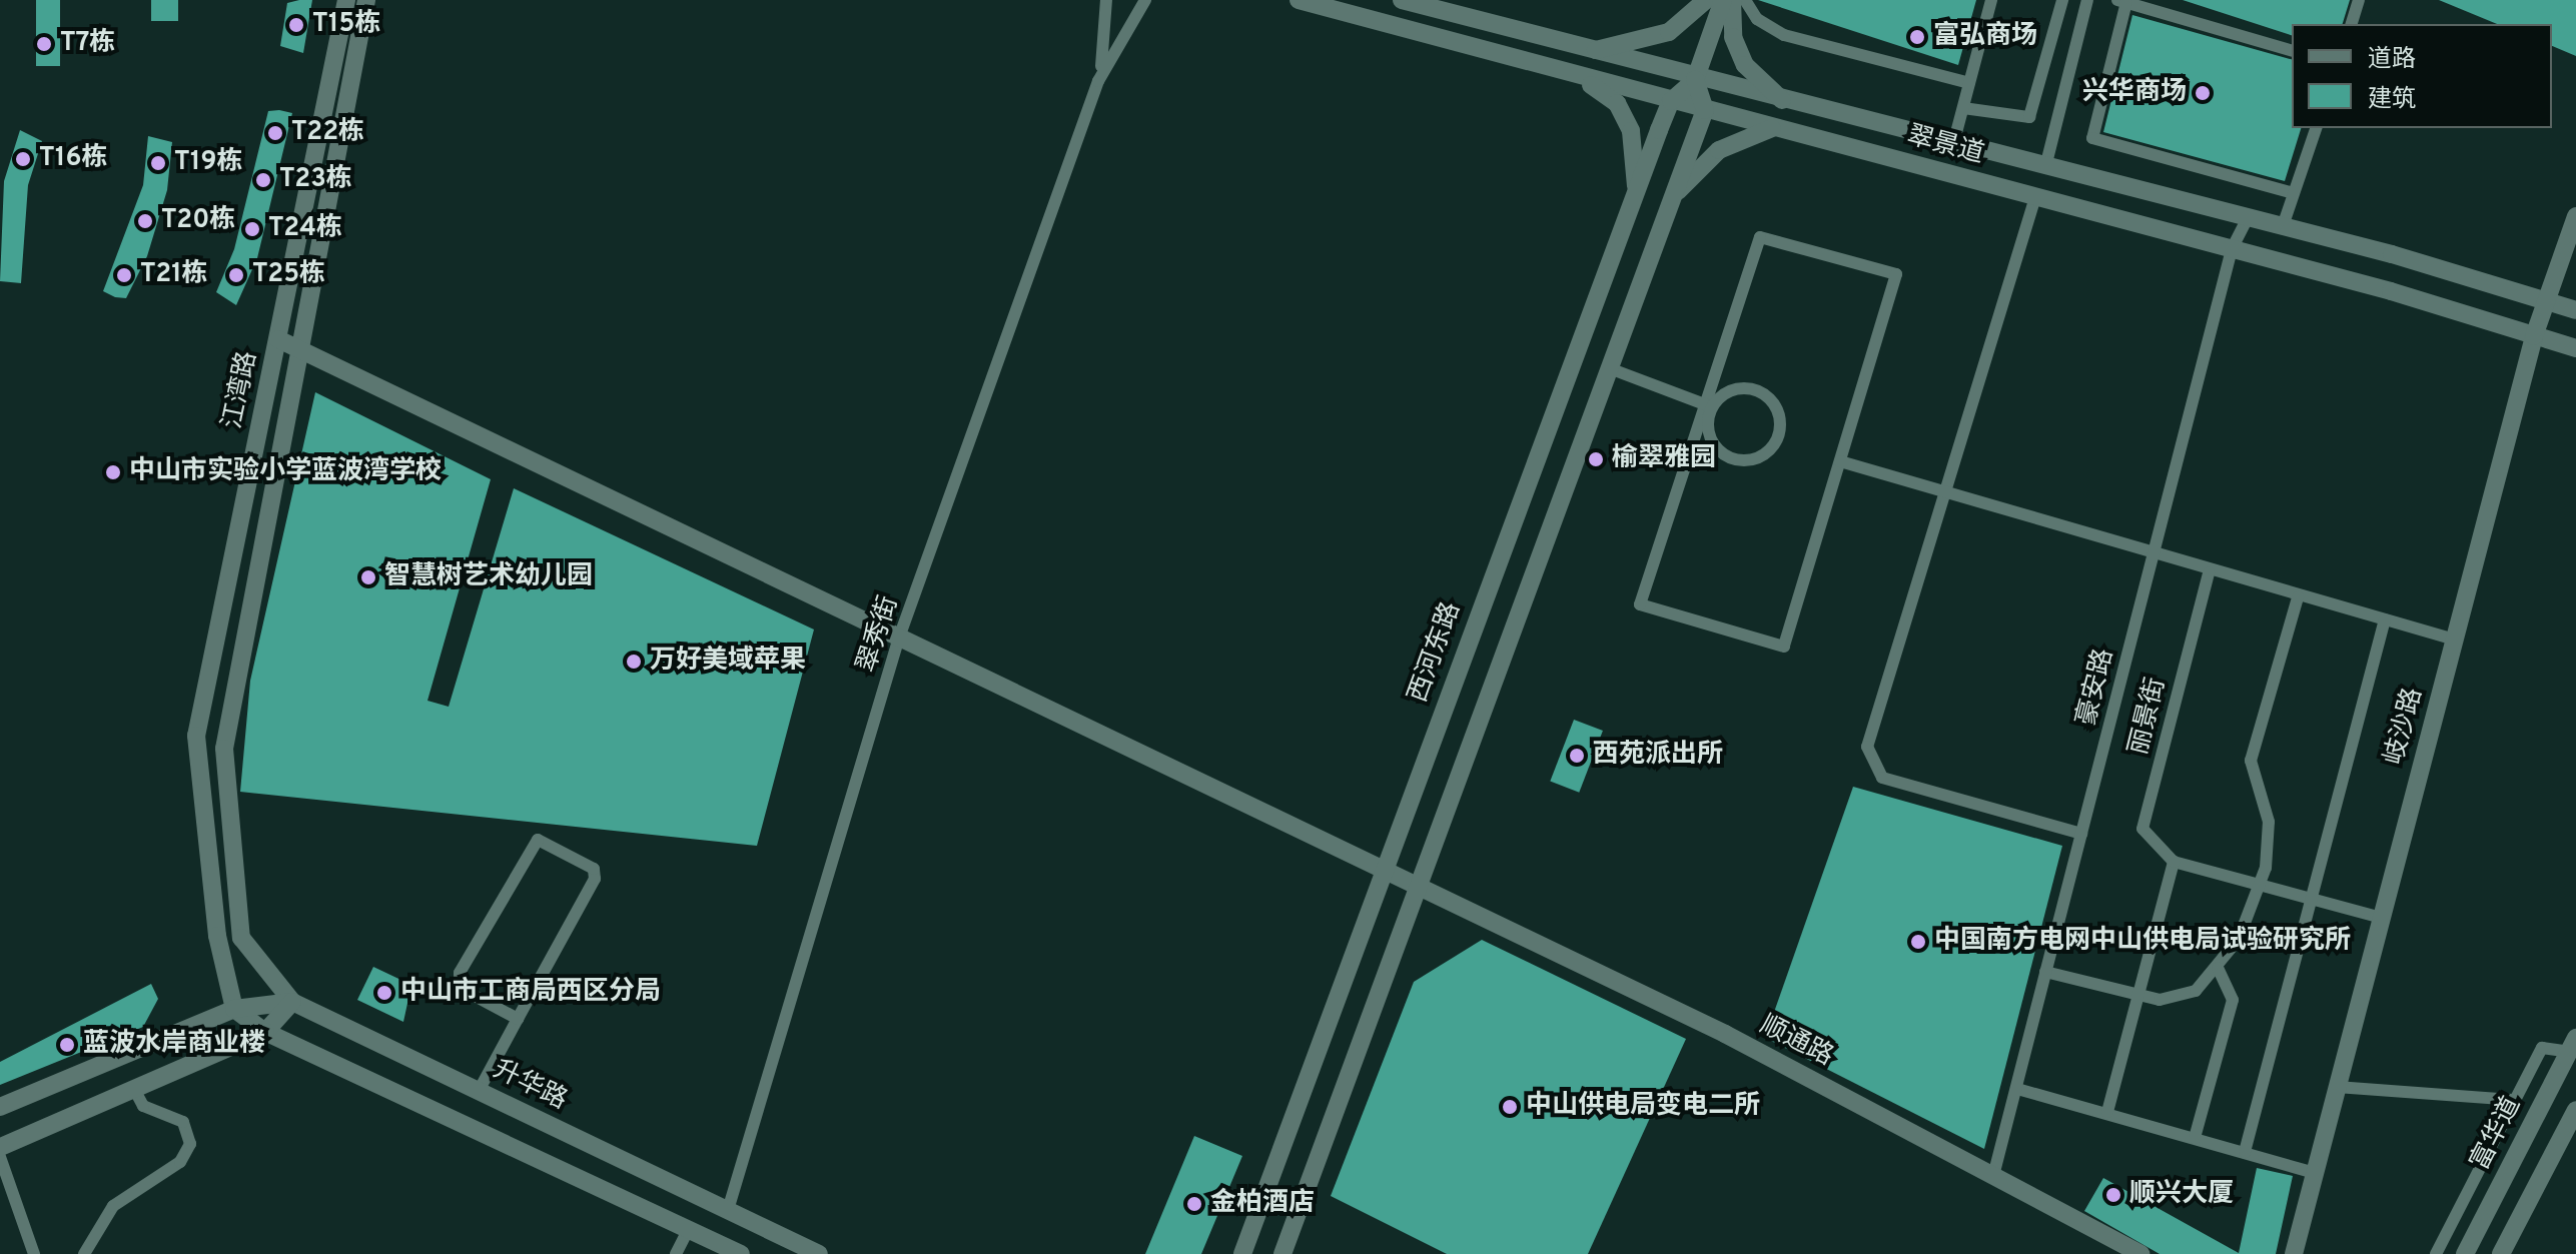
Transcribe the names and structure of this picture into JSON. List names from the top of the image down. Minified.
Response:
{"streets":{"street":["翠景道","江湾路","翠秀街","西河东路","豪安路","丽景街","岐沙路","顺通路","升华路","富华道"]},"crossings":[["翠景道","西河东路"],["翠景道","豪安路"],["翠景道","岐沙路"],["江湾路","顺通路"],["江湾路","升华路"],["翠秀街","顺通路"],["翠秀街","升华路"],["西河东路","顺通路"],["豪安路","顺通路"]],"places":["T15栋","富弘商场","T7栋","兴华商场","T22栋","T16栋","T19栋","T23栋","T20栋","T24栋","T21栋","T25栋","榆翠雅园","中山市实验小学蓝波湾学校","智慧树艺术幼儿园","万好美域·苹果","西苑派出所","中国南方电网中山供电局试验研究所","中山市工商局西区分局","蓝波水岸商业楼","中山供电局变电二所","顺兴大厦","金柏酒店"],"legend":["道路","建筑"]}
